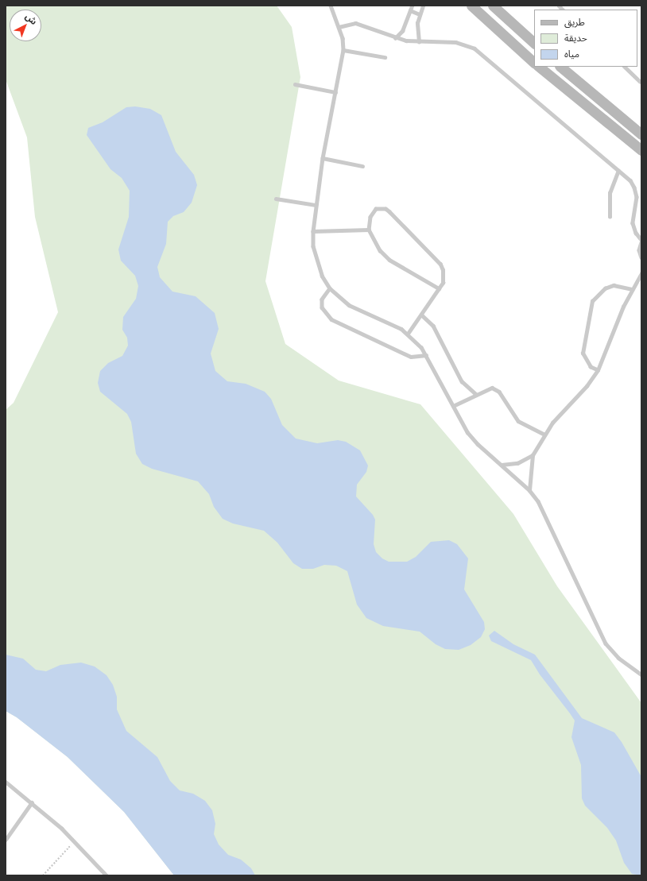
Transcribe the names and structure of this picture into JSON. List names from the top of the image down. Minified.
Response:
{"legend":["طريق","حديقة","مياه"],"north":"top right"}
